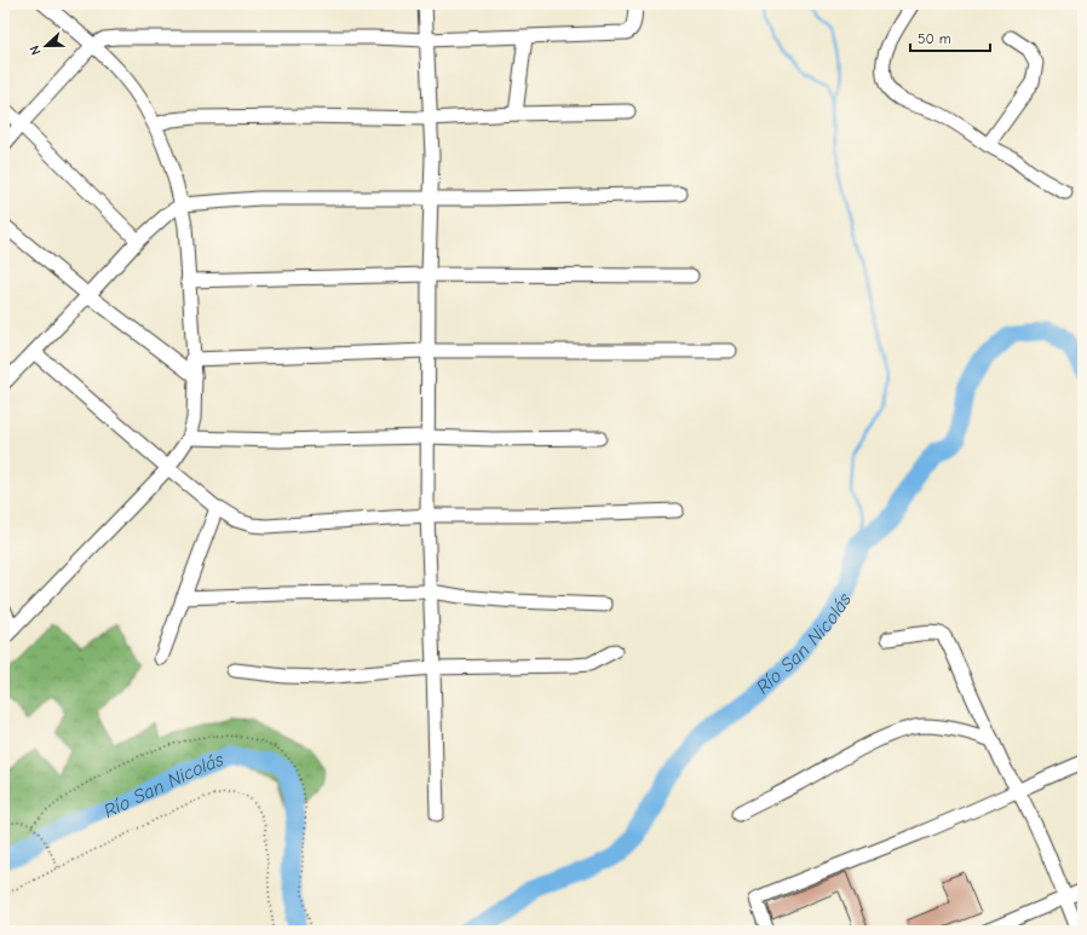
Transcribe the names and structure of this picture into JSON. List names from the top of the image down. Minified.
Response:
{"water":["Río San Nicolás"],"scale_bar":"50 m","north":"left"}
